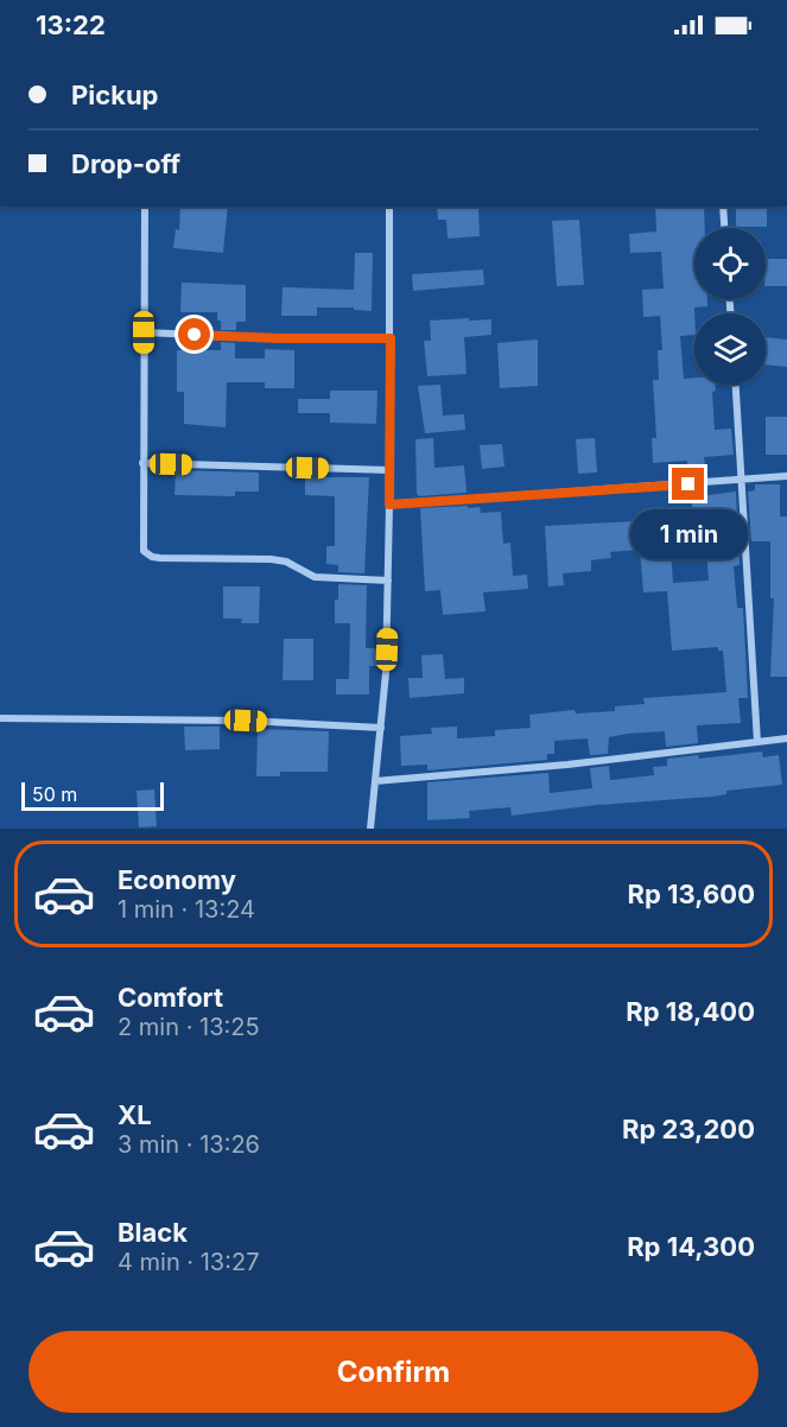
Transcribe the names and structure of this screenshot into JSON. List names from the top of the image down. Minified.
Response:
{"scale_bar":"50 m","page":{"status":"13:22","banner":["Pickup","Drop-off"],"bubble":"1 min","scale":"50 m","list":[{"name":"Economy","note":"1 min · 13:24","value":"Rp 13,600"},{"name":"Comfort","note":"2 min · 13:25","value":"Rp 18,400"},{"name":"XL","note":"3 min · 13:26","value":"Rp 23,200"},{"name":"Black","note":"4 min · 13:27","value":"Rp 14,300"}],"buttons":"Confirm"}}
